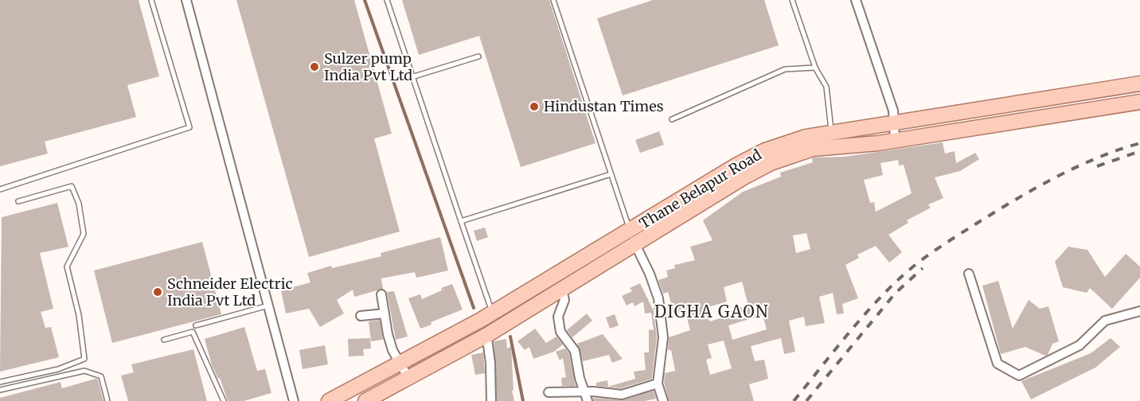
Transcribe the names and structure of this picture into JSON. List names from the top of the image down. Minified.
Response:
{"streets":{"main road":["Thane Belapur Road"]},"districts":["DIGHA GAON"],"places":["Sulzer pump India Pvt Ltd","Hindustan Times","Schneider Electric India Pvt Ltd"]}
